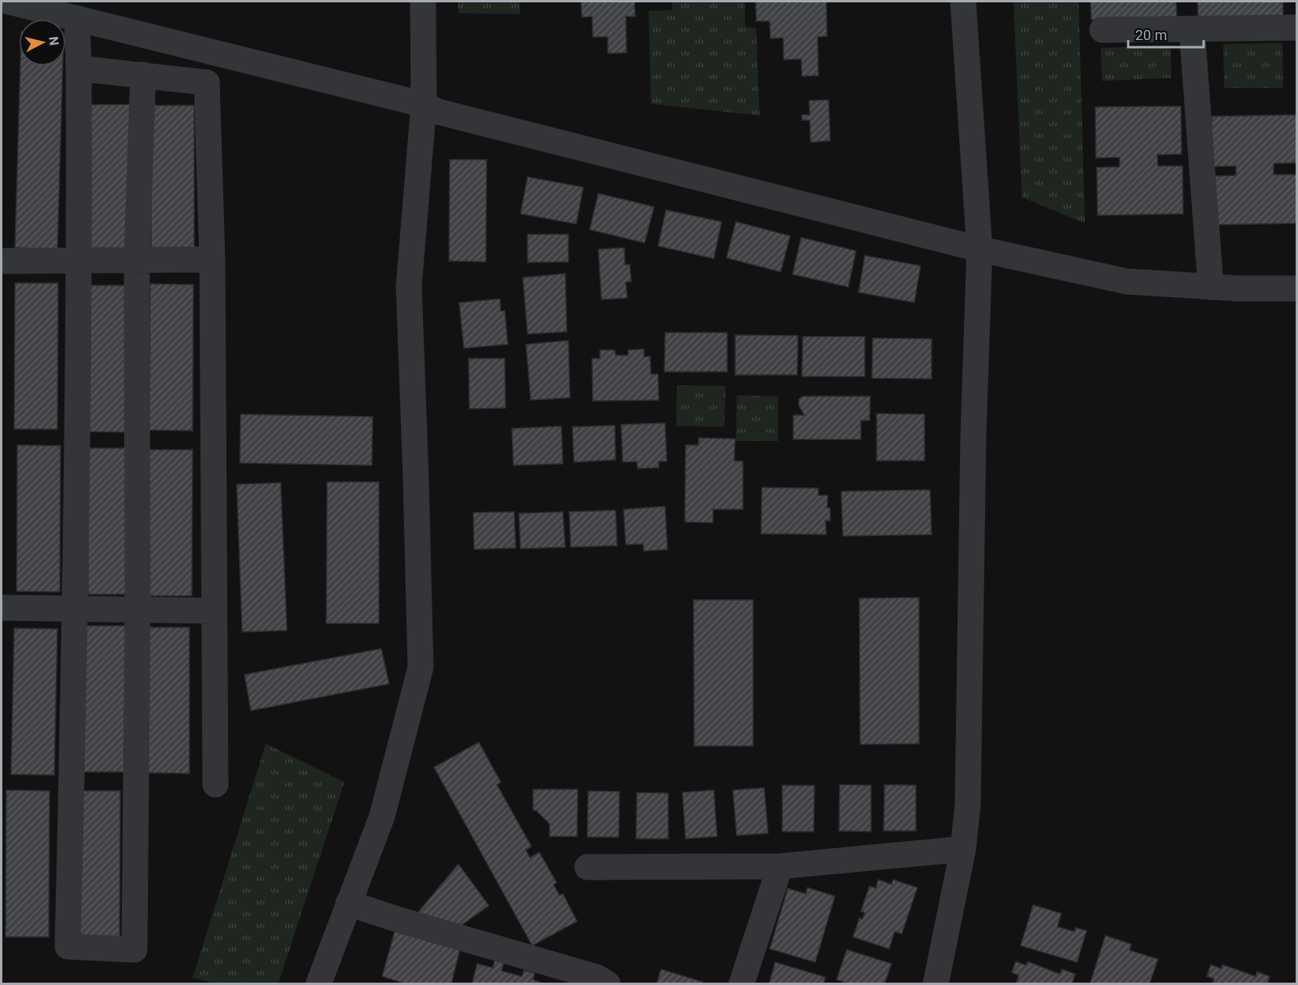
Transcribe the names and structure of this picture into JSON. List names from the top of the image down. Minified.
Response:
{"scale_bar":"20 m","north":"right"}
